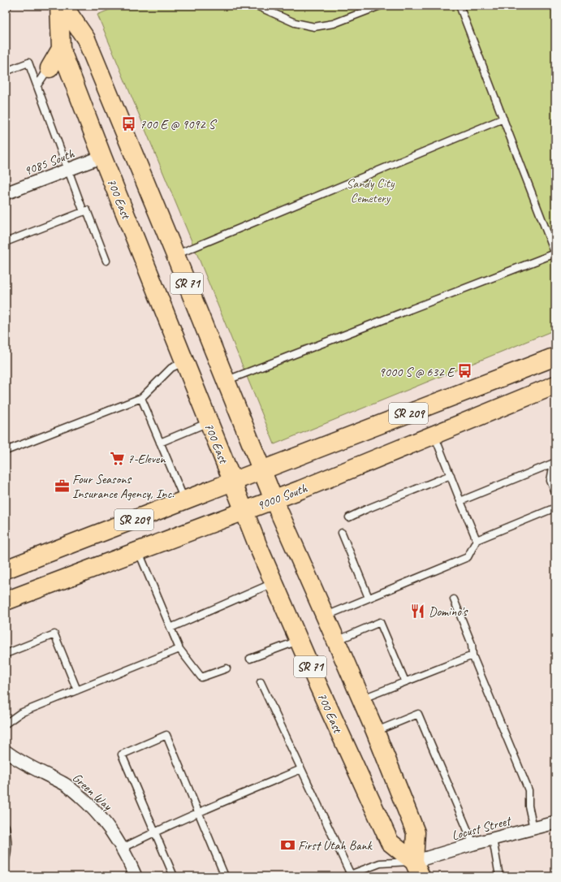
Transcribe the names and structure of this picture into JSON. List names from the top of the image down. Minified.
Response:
{"streets":{"main road":["700 East","SR 71","SR 209","9000 South"],"street":["9085 South","Green Way","Locust Street"]},"crossings":[["9085 South","700 East"],["700 East","SR 71"],["700 East","SR 209"],["700 East","9000 South"],["700 East","Locust Street"],["SR 71","SR 209"],["SR 71","9000 South"],["SR 71","Locust Street"]],"parks":["Sandy City Cemetery"],"places":{"bus stop":["700 E @ 9092 S","9000 S @ 632 E"],"supermarket":["7-Eleven"],"office":["Four Seasons Insurance Agency, Inc."],"restaurant":["Domino's"],"bank":["First Utah Bank"]}}
